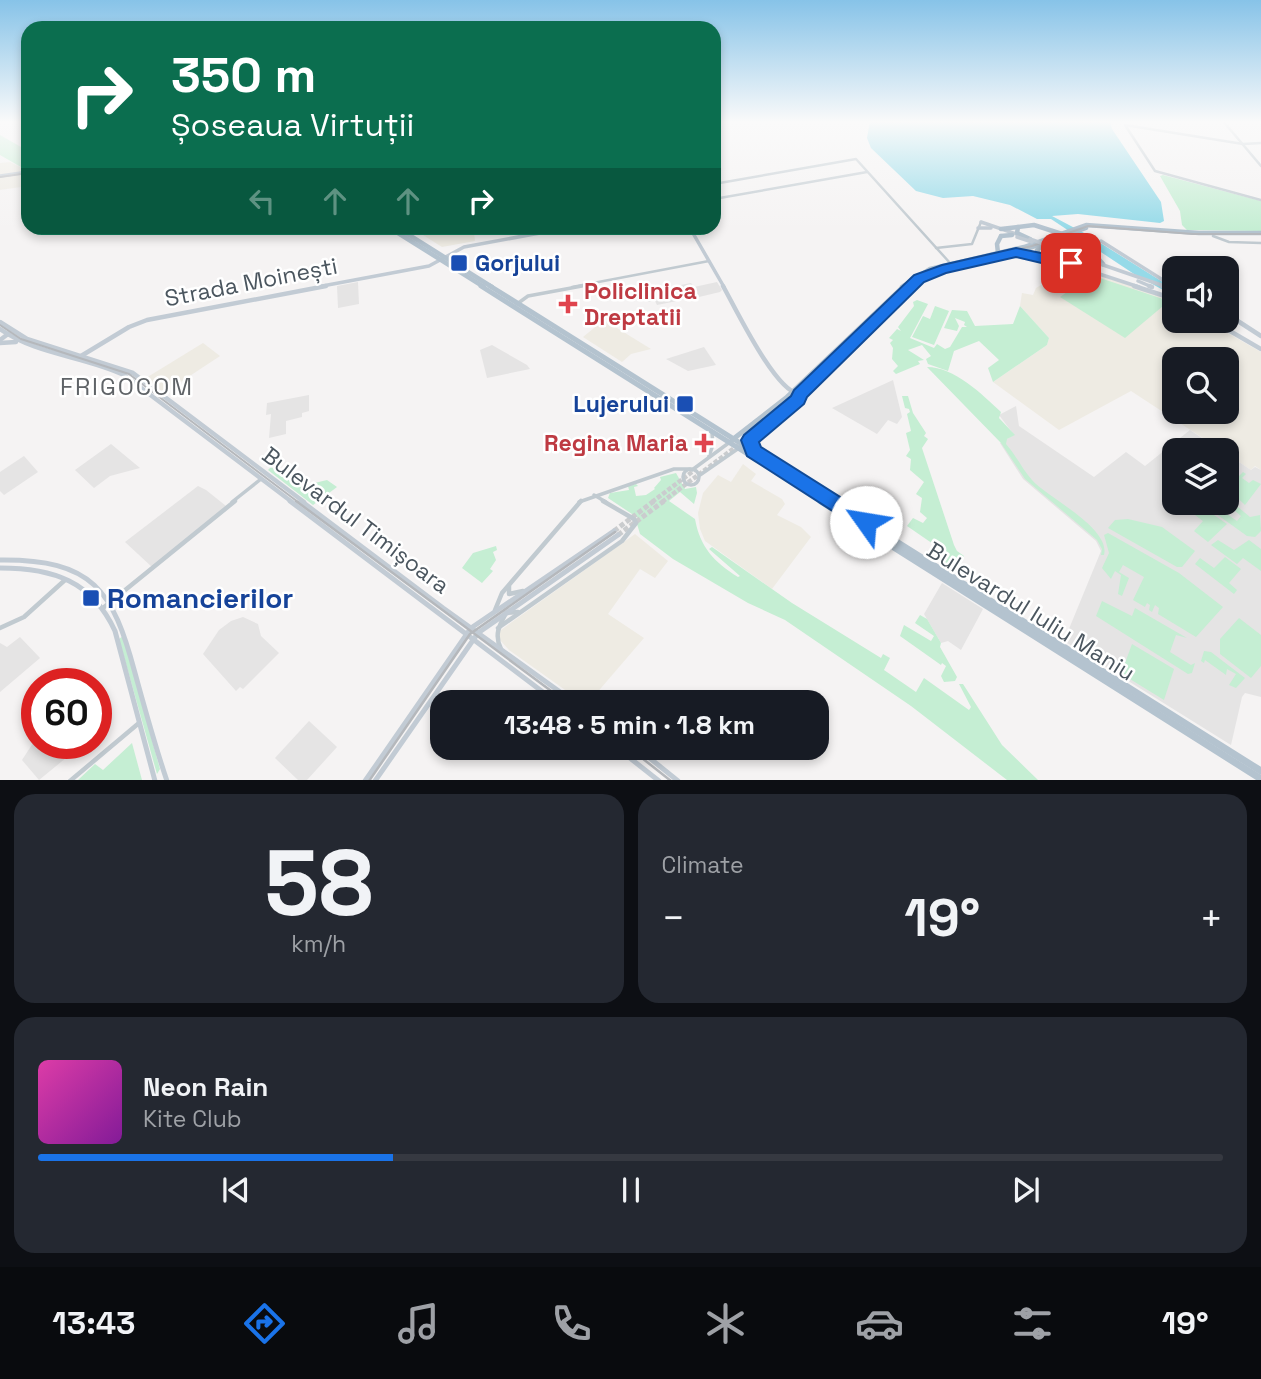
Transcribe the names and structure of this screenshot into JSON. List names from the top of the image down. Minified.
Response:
{"streets":{"main road":["Strada Moinești","Bulevardul Timișoara","Bulevardul Iuliu Maniu"]},"crossings":[["Strada Moinești","Bulevardul Timișoara"],["Strada Moinești","Bulevardul Iuliu Maniu"]],"districts":["FRIGOCOM"],"places":{"transit":["Gorjului","Lujerului","Romancierilor"],"health":["Policlinica Dreptatii","Regina Maria"]},"page":{"turn":["350 m","Șoseaua Virtuții"],"limit":"60","trip":"13:48 · 5 min · 1.8 km","tile":[["58","km/h"],"Climate"],"heat":["−","19°","+"],"song":["Neon Rain","Kite Club"],"tabs":["13:43","19°"]}}
